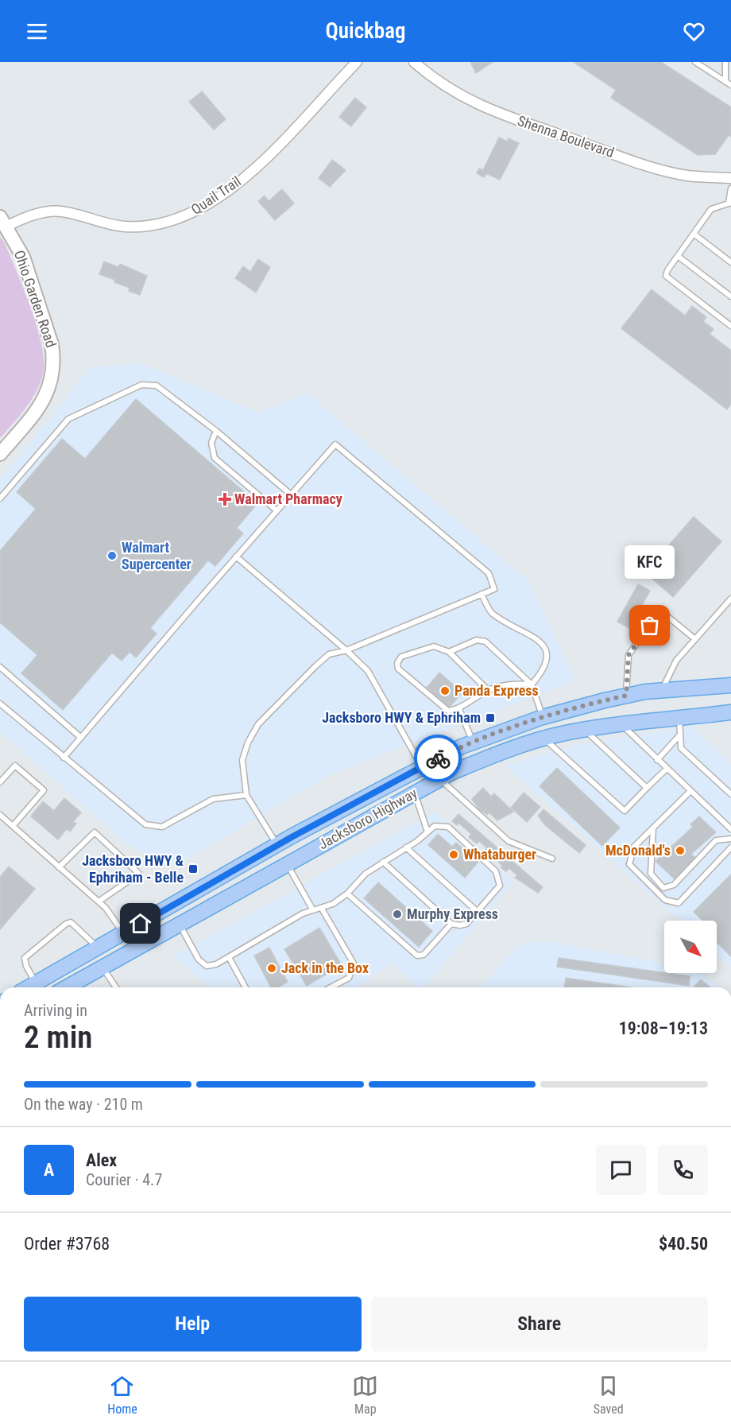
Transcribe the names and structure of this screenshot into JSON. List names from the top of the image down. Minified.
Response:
{"streets":{"main road":["Jacksboro Highway"],"street":["Shenna Boulevard","Quail Trail","Ohio Garden Road"]},"crossings":[["Quail Trail","Ohio Garden Road"]],"places":{"health":["Walmart Pharmacy"],"other":["Walmart Supercenter","KFC","Panda Express","McDonald's","Whataburger","Murphy Express","Jack in the Box"],"transit":["Jacksboro HWY & Ephriham","Jacksboro HWY & Ephriham - Belle"]},"north":"bottom right","page":{"header":"Quickbag","bubble":"KFC","heading":["2 min","Arriving in","19:08–19:13"],"panel":["Alex","Courier · 4.7","Order #3768","$40.50"],"bar":"On the way · 210 m","round":"A","buttons":["Help","Share"],"tabs":["Home","Map","Saved"]}}
